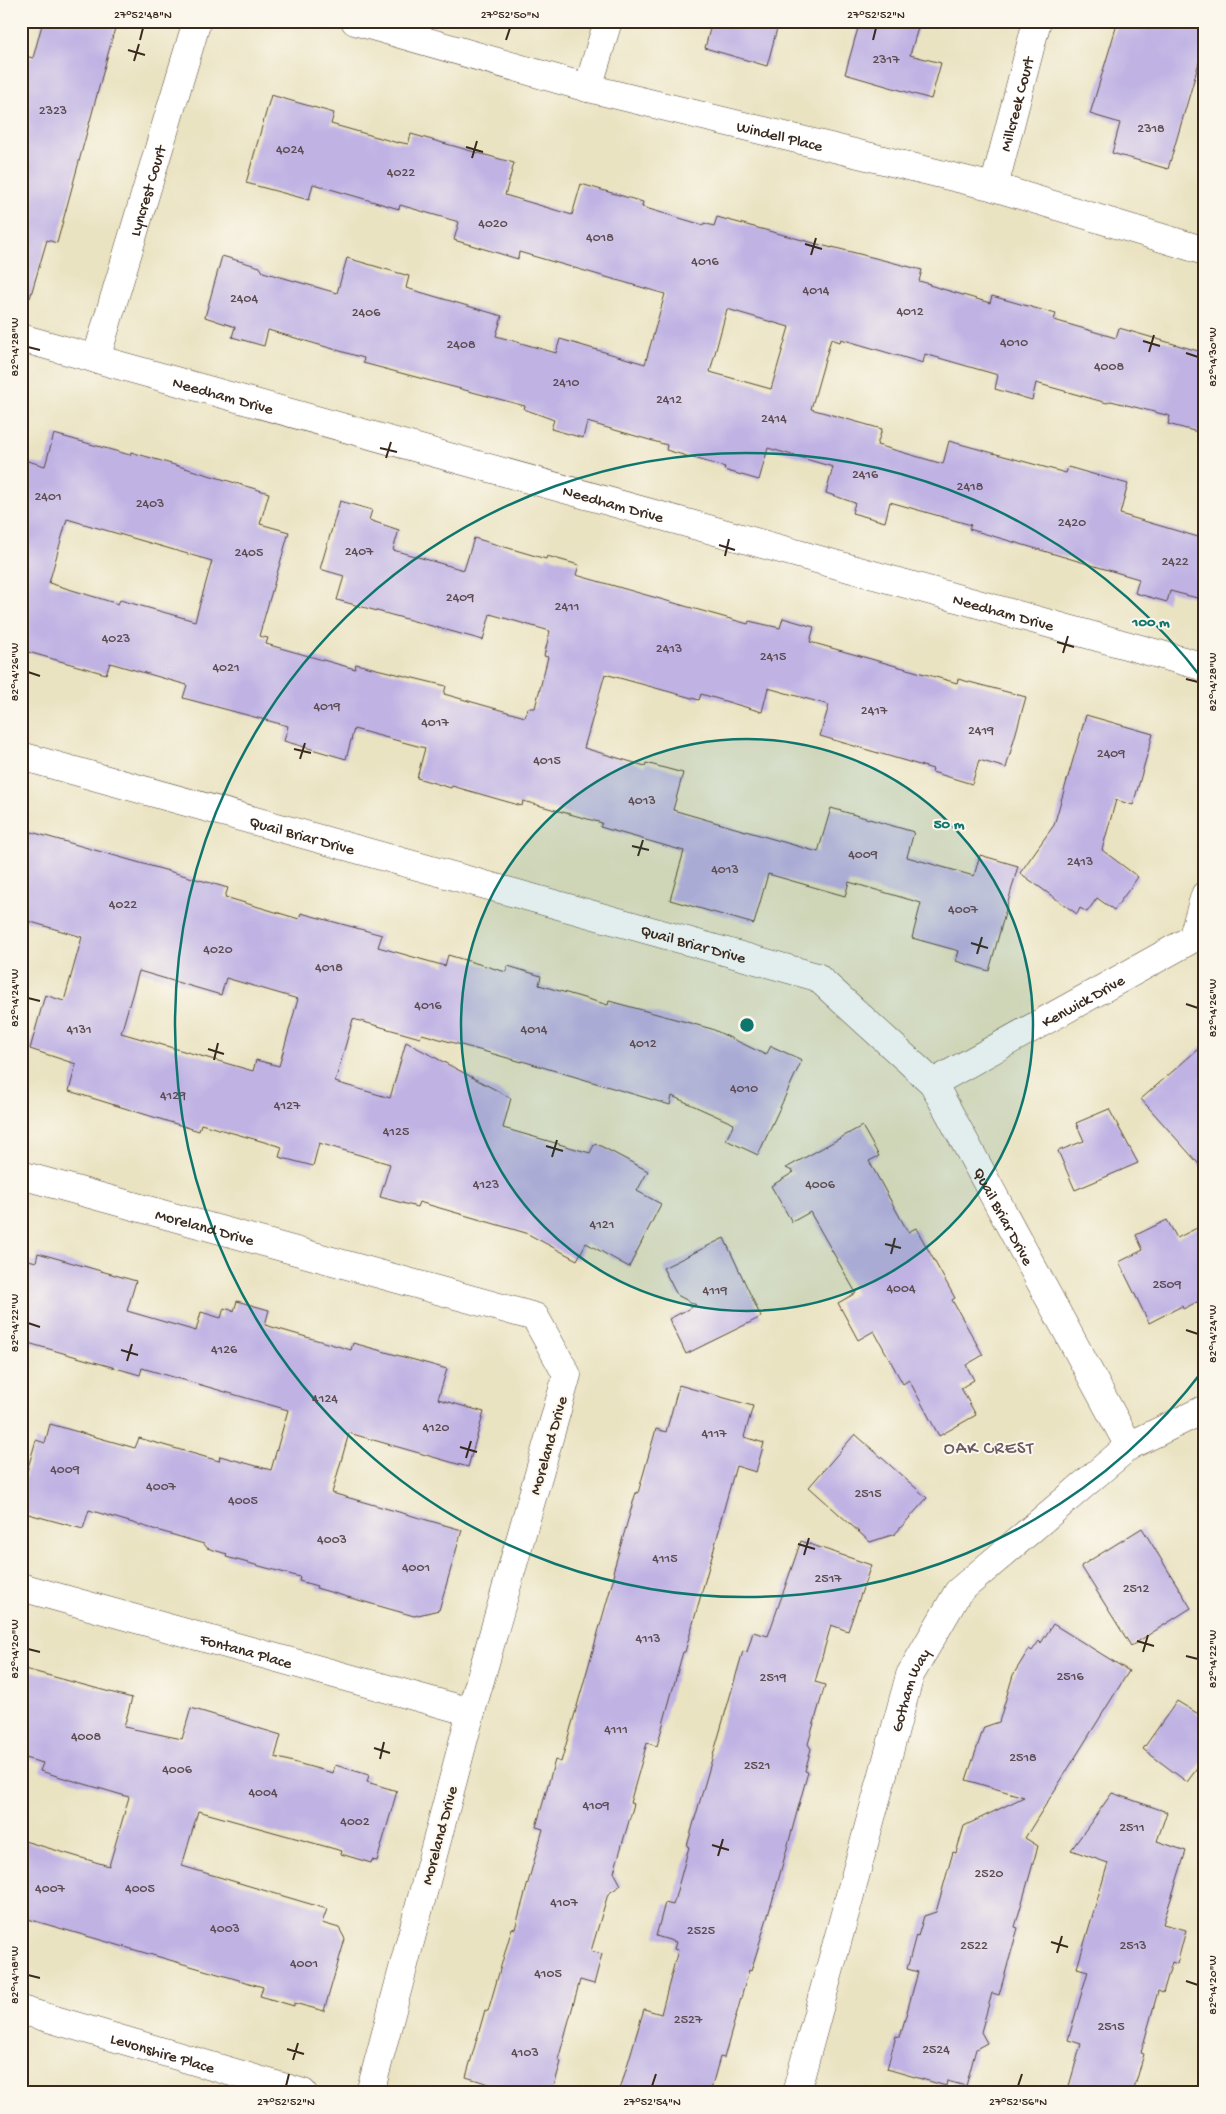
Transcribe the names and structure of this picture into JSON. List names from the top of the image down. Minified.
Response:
{"streets":{"street":["Millcreek Court","Windell Place","Lyncrest Court","Needham Drive","Quail Briar Drive","Kenwick Drive","Moreland Drive","Fontana Place","Gotham Way","Levonshire Place"]},"crossings":[["Millcreek Court","Windell Place"],["Lyncrest Court","Needham Drive"],["Quail Briar Drive","Kenwick Drive"],["Quail Briar Drive","Gotham Way"],["Moreland Drive","Fontana Place"]],"districts":["OAK CREST"],"house_numbers":["2317","2323","2318","4024","4022","4020","4018","4016","4014","2404","4012","2406","4010","2408","4008","2410","2412","2414","2416","2418","2401","2403","2420","2407","2405","2422","2409","2411","4023","2413","2415","4021","4019","2417","4017","2419","2409","4015","4013","4009","2413","4013","4022","4007","4020","4018","4016","4131","4014","4012","4010","4129","4127","4125","4123","4006","4121","2509","4004","4119","4126","4124","4120","4117","4009","4007","2515","4005","4003","4115","4001","2517","2512","4113","2516","2519","4111","4008","2518","2521","4006","4004","4109","4002","2511","2520","4007","4005","4107","4003","2525","2522","2513","4001","4105","2527","2515","2524","4103"],"coordinates":["27°52'48\"N","27°52'50\"N","27°52'52\"N","82°14'28\"W","82°14'30\"W","82°14'26\"W","82°14'24\"W","82°14'22\"W","82°14'20\"W","82°14'18\"W","27°52'54\"N","27°52'56\"N"],"rings":["100 m","50 m"]}
